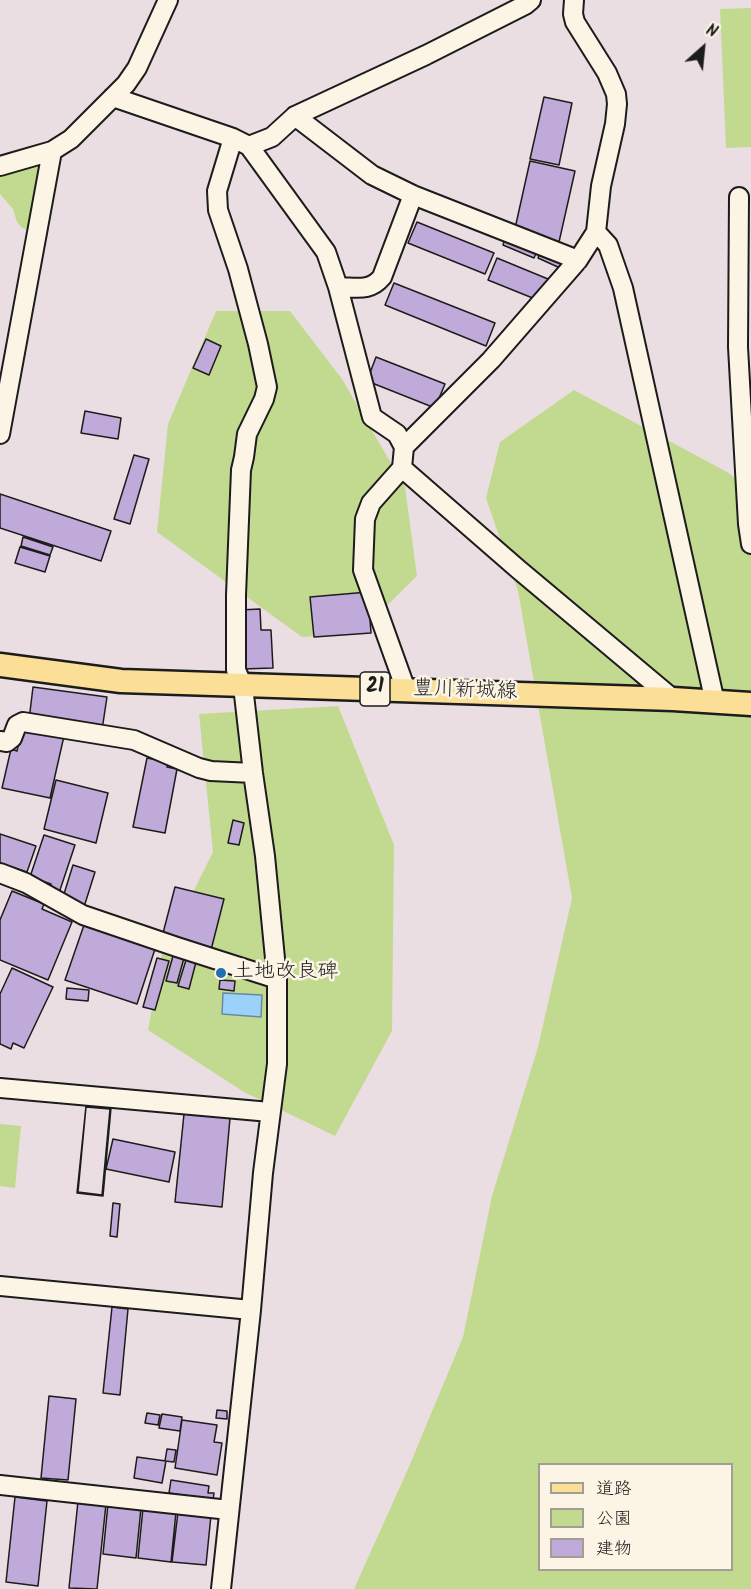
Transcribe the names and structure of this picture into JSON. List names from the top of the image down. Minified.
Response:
{"streets":{"main road":["21","豊川新城線"]},"places":["土地改良碑"],"legend":["道路","公園","建物"],"north":"top right"}
